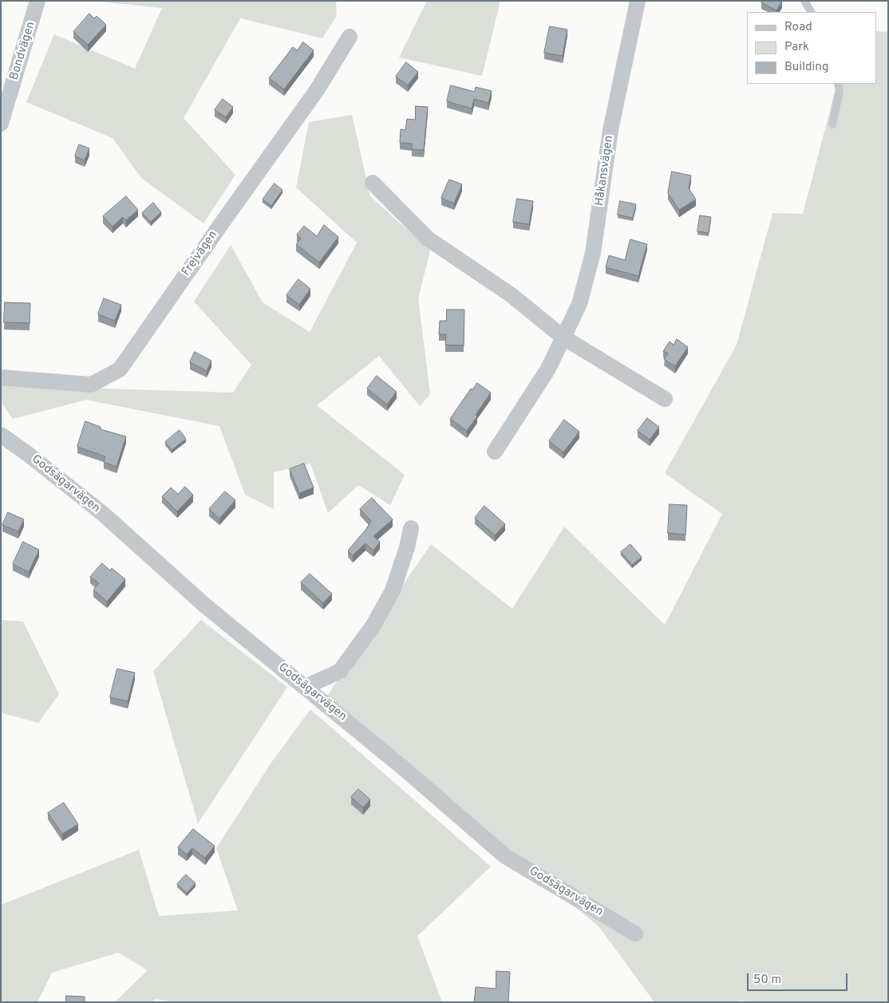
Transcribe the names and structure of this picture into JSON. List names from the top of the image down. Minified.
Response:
{"streets":{"street":["Bondvägen","Håkansvägen","Frejvägen","Godsägarvägen"]},"legend":["Road","Park","Building"],"scale_bar":"50 m"}
